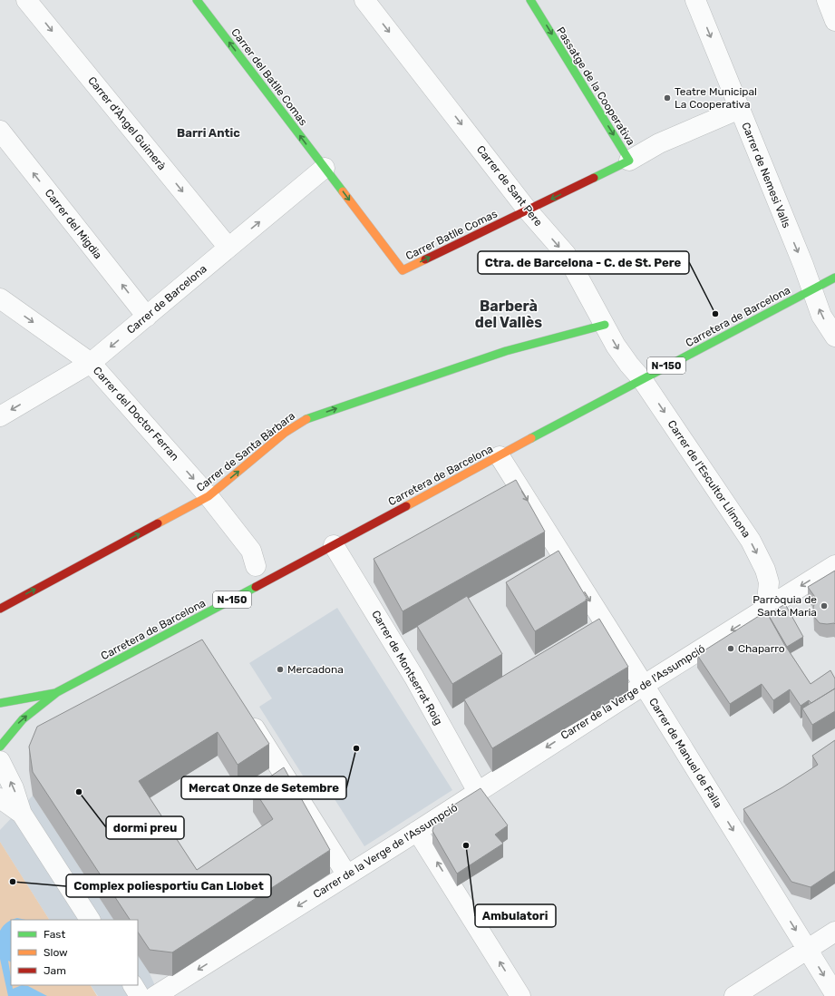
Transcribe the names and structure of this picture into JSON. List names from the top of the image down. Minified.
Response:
{"streets":{"street":["Carrer del Batlle Comas","Passatge de la Cooperativa","Carrer d'Àngel Guimerà","Carrer de Nemesi Valls","Carrer de Sant Pere","Carrer del Migdia","Carrer Batlle Comas","Carrer de Barcelona","Carretera de Barcelona","N-150","Carrer del Doctor Ferran","Carrer de Santa Bàrbara","Carrer de l'Escultor Llimona","Carrer de Montserrat Roig","Carrer de la Verge de l'Assumpció","Carrer de Manuel de Falla"]},"crossings":[["Carrer del Batlle Comas","Carrer Batlle Comas"],["Carrer del Batlle Comas","Carrer de Barcelona"],["Passatge de la Cooperativa","Carrer de Sant Pere"],["Passatge de la Cooperativa","Carrer Batlle Comas"],["Carrer d'Àngel Guimerà","Carrer de Barcelona"],["Carrer de Nemesi Valls","Carretera de Barcelona"],["Carrer de Sant Pere","Carrer Batlle Comas"],["Carrer de Sant Pere","Carretera de Barcelona"],["Carrer de Sant Pere","Carrer de Santa Bàrbara"],["Carrer de Sant Pere","Carrer de l'Escultor Llimona"],["Carrer del Migdia","Carrer de Barcelona"],["Carrer Batlle Comas","Carrer de Barcelona"],["Carrer de Barcelona","Carrer del Doctor Ferran"],["Carretera de Barcelona","N-150"],["Carretera de Barcelona","Carrer de l'Escultor Llimona"],["Carretera de Barcelona","Carrer de Montserrat Roig"],["Carretera de Barcelona","Carrer de Manuel de Falla"],["Carrer del Doctor Ferran","Carrer de Santa Bàrbara"],["Carrer de l'Escultor Llimona","Carrer de la Verge de l'Assumpció"],["Carrer de Montserrat Roig","Carrer de la Verge de l'Assumpció"],["Carrer de la Verge de l'Assumpció","Carrer de Manuel de Falla"]],"one_way":["Carrer del Batlle Comas","Carrer d'Àngel Guimerà","Carrer de Sant Pere","Carrer del Migdia","Carrer del Doctor Ferran","Carrer de Santa Bàrbara","Carrer de l'Escultor Llimona","Carrer de la Verge de l'Assumpció","Carrer de Manuel de Falla"],"districts":["Barri Antic","Barberà del Vallès"],"places":["Teatre Municipal La Cooperativa","Ctra. de Barcelona - C. de St. Pere","Parròquia de Santa Maria","Chaparro","Mercadona","Mercat Onze de Setembre","dormi preu","Ambulatori","Complex poliesportiu Can Llobet"],"legend":["Fast","Slow","Jam"]}
